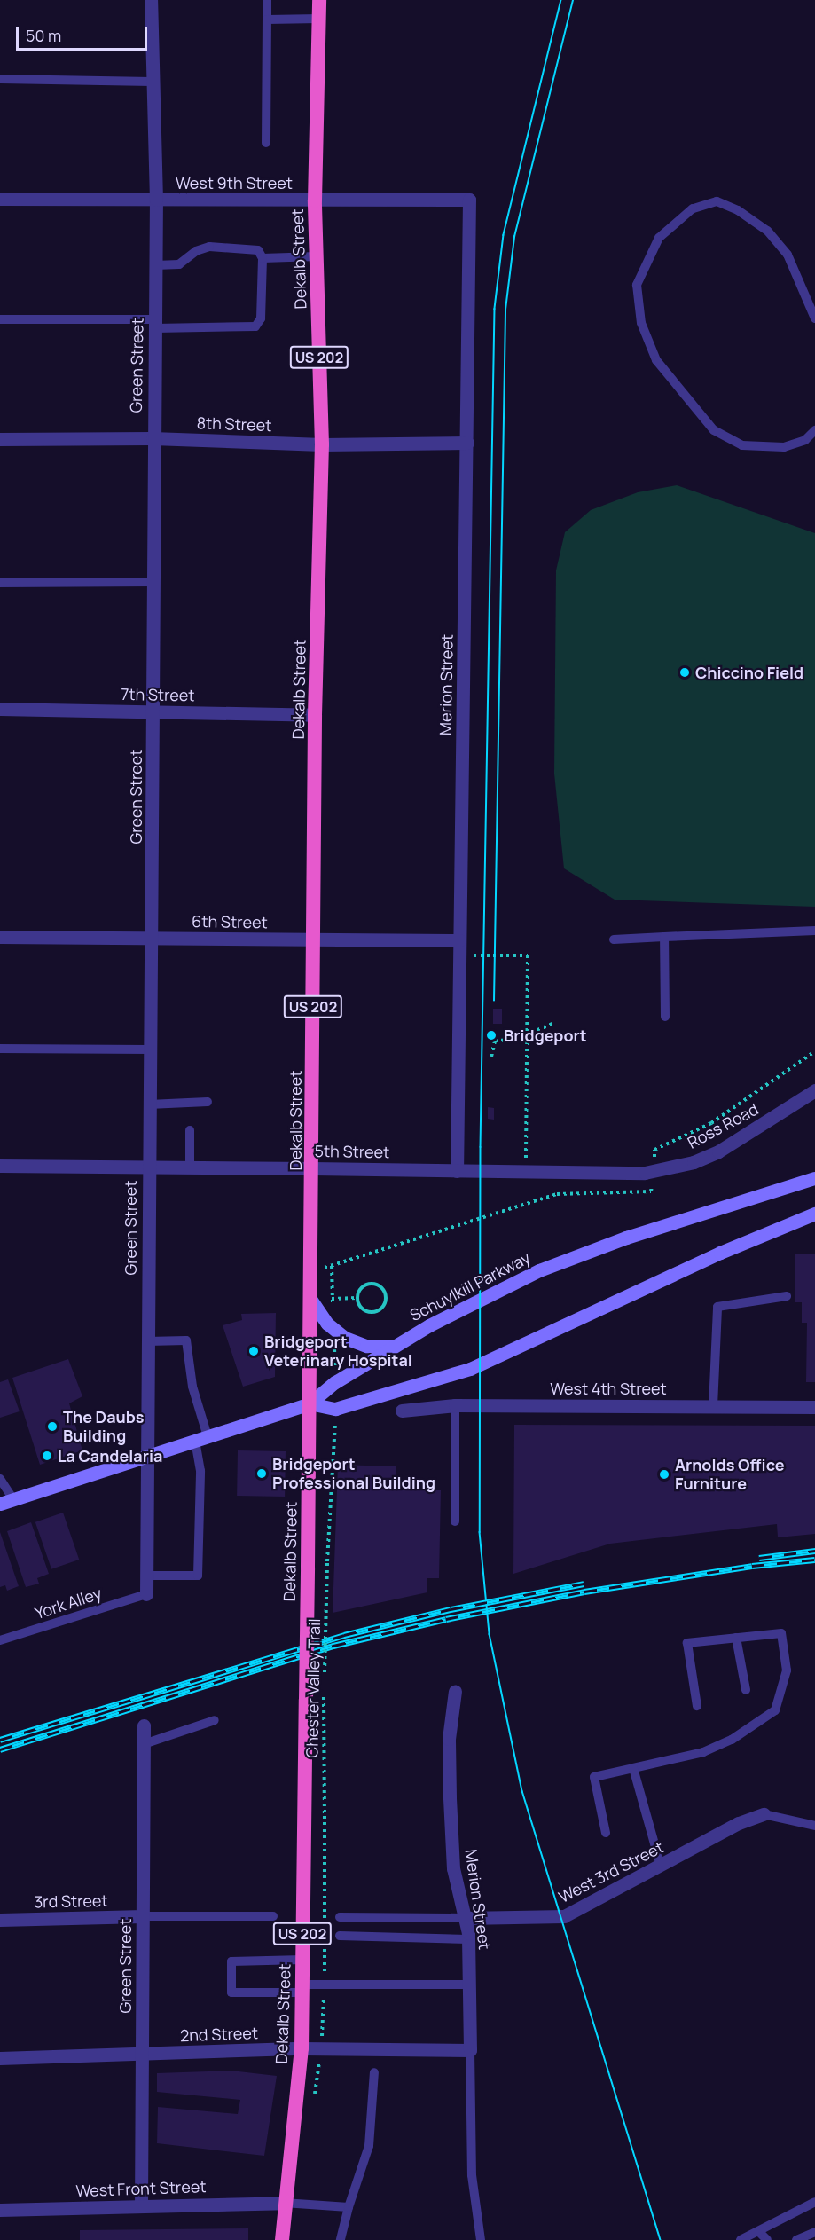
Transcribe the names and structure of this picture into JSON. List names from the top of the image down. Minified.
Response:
{"streets":{"highway":["Dekalb Street","US 202"],"main road":["Schuylkill Parkway"],"street":["West 9th Street","Green Street","8th Street","Merion Street","7th Street","6th Street","Ross Road","5th Street","West 4th Street","West 3rd Street","3rd Street","2nd Street","West Front Street"],"lane":["York Alley"],"path":["Chester Valley Trail"]},"crossings":[["West 9th Street","Dekalb Street"],["West 9th Street","Green Street"],["West 9th Street","Merion Street"],["Dekalb Street","8th Street"],["Dekalb Street","7th Street"],["Dekalb Street","6th Street"],["Dekalb Street","5th Street"],["Dekalb Street","Schuylkill Parkway"],["Dekalb Street","2nd Street"],["Dekalb Street","West Front Street"],["Green Street","8th Street"],["Green Street","7th Street"],["Green Street","6th Street"],["Green Street","5th Street"],["Green Street","York Alley"],["Green Street","3rd Street"],["Green Street","2nd Street"],["Green Street","West Front Street"],["8th Street","Merion Street"],["Merion Street","6th Street"],["Merion Street","5th Street"],["Merion Street","West 3rd Street"],["Merion Street","2nd Street"],["Ross Road","5th Street"]],"places":["Chiccino Field","Bridgeport","Bridgeport Veterinary Hospital","The Daubs Building","La Candelaria","Bridgeport Professional Building","Arnolds Office Furniture"],"scale_bar":"50 m"}
